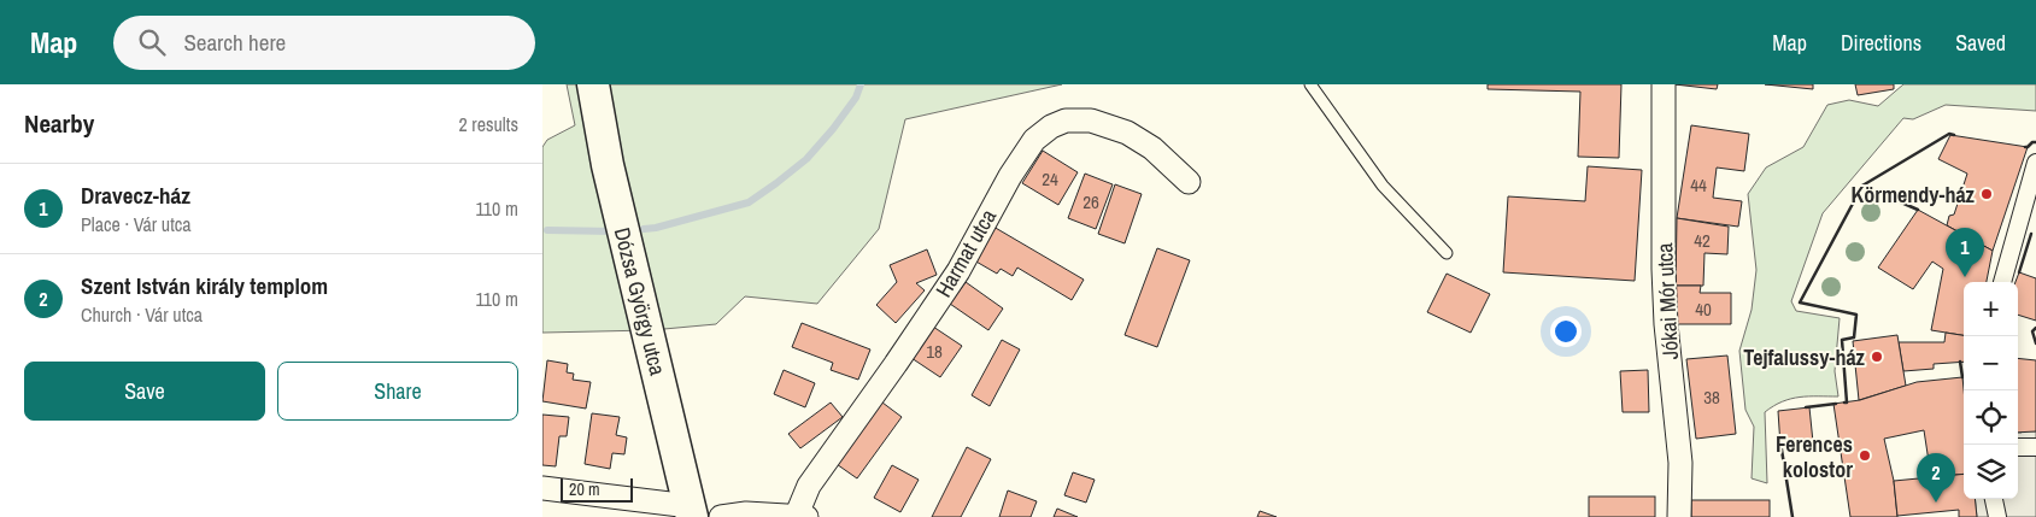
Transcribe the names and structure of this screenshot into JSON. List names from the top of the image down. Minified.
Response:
{"streets":{"main road":["Dózsa György utca"],"street":["Harmat utca","Jókai Mór utca"]},"places":["Körmendy-ház","Tejfalussy-ház","Ferences kolostor"],"house_numbers":["24","44","26","42","40","18","38"],"scale_bar":"20 m","page":{"header":"Map","search":"Search here","nav":["Map","Directions","Saved"],"heading":["Nearby","2 results"],"list":[{"mark":"1","name":"Dravecz-ház","note":"Place · Vár utca","value":"110 m"},{"mark":"2","name":"Szent István király templom","note":"Church · Vár utca","value":"110 m"}],"pins":["1","2"],"map_buttons":["+","−"],"buttons":["Save","Share"],"scale":"20 m"}}
